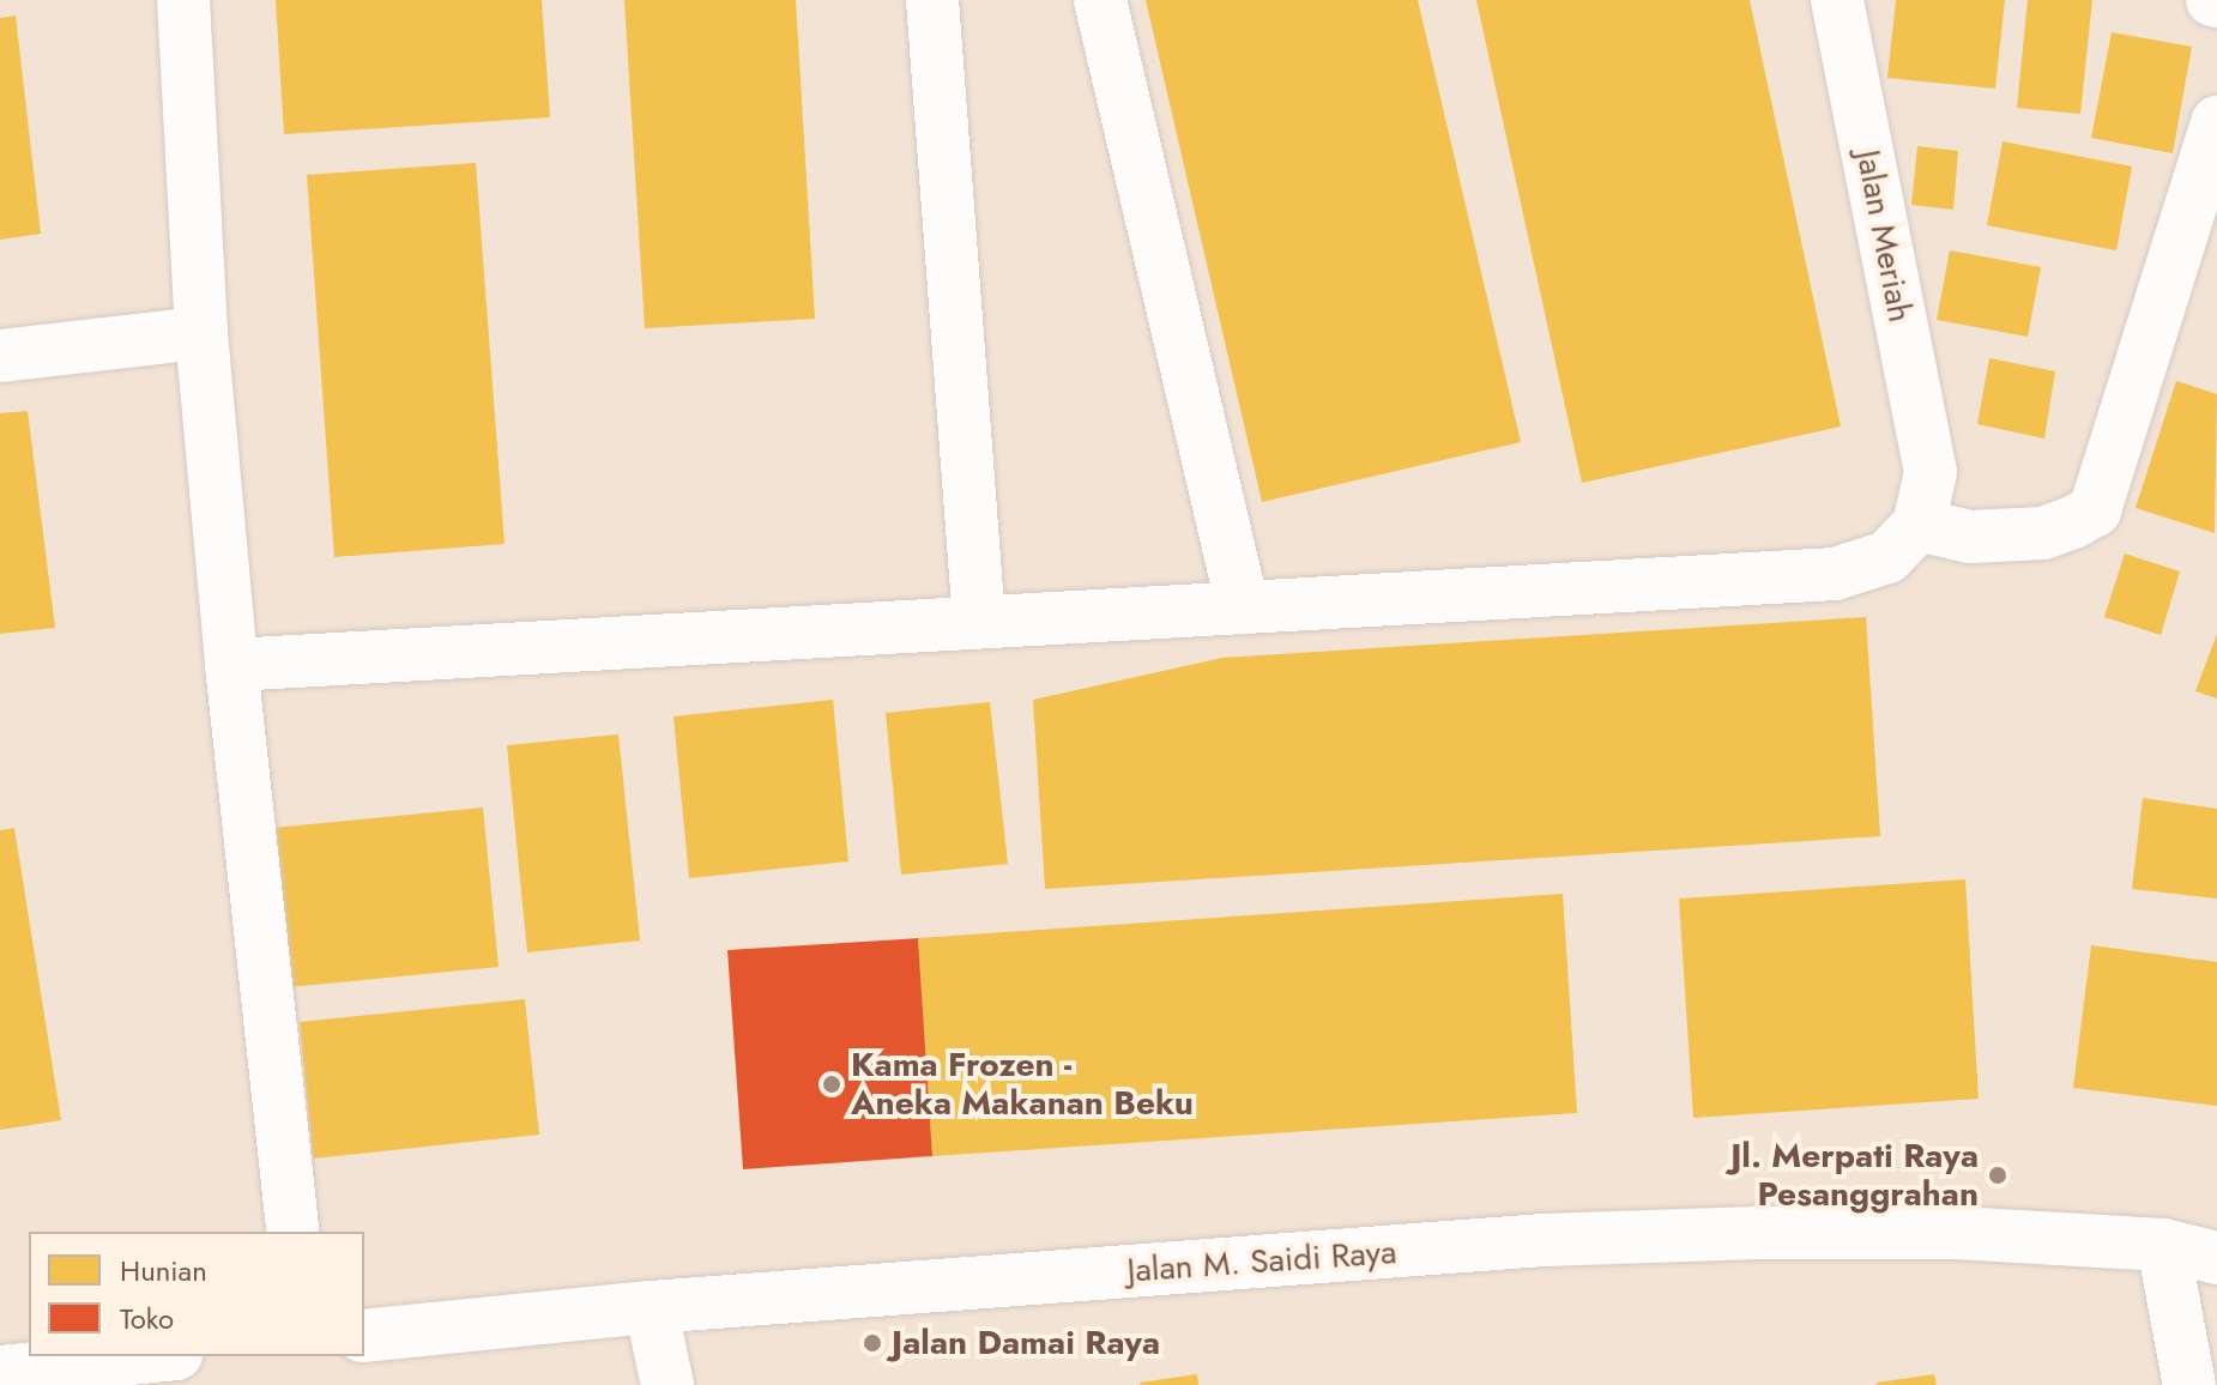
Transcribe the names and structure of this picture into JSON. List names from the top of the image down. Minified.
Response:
{"streets":{"street":["Jalan Meriah","Jalan M. Saidi Raya"]},"places":["Kama Frozen - Aneka Makanan Beku","Jl. Merpati Raya Pesanggrahan","Jalan Damai Raya"],"legend":["Hunian","Toko"]}
